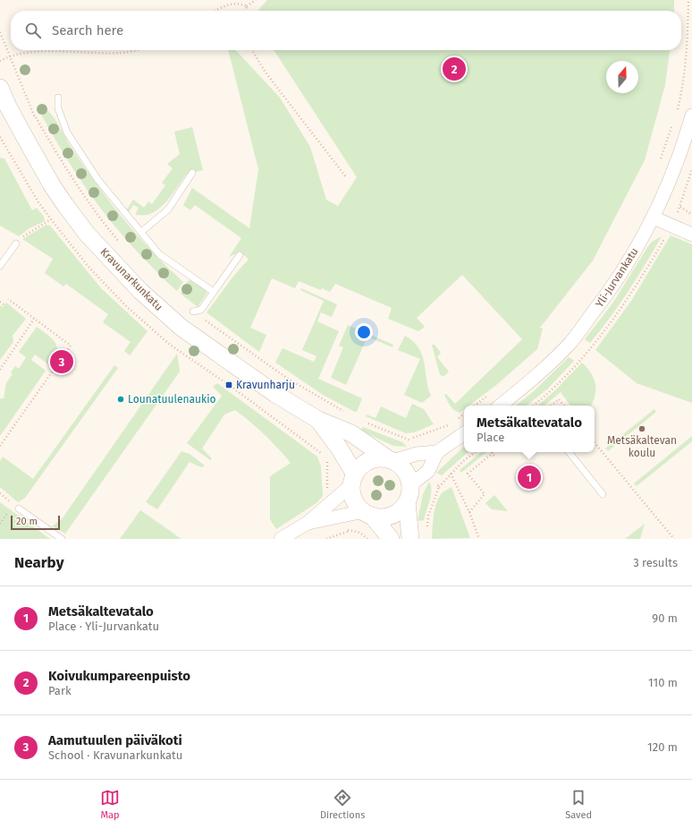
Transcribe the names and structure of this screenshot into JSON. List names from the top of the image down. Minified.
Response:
{"streets":{"street":["Yli-Jurvankatu","Kravunarkunkatu"]},"places":{"transit":["Kravunharju"],"other":["Lounatuulenaukio","Metsäkaltevan koulu"]},"scale_bar":"20 m","north":"top","page":{"search":"Search here","pins":["2","3","1"],"popup":["Metsäkaltevatalo","Place"],"scale":"20 m","heading":["Nearby","3 results"],"list":[{"mark":"1","name":"Metsäkaltevatalo","note":"Place · Yli-Jurvankatu","value":"90 m"},{"mark":"2","name":"Koivukumpareenpuisto","note":"Park","value":"110 m"},{"mark":"3","name":"Aamutuulen päiväkoti","note":"School · Kravunarkunkatu","value":"120 m"}],"nav":["Map","Directions","Saved"]}}
